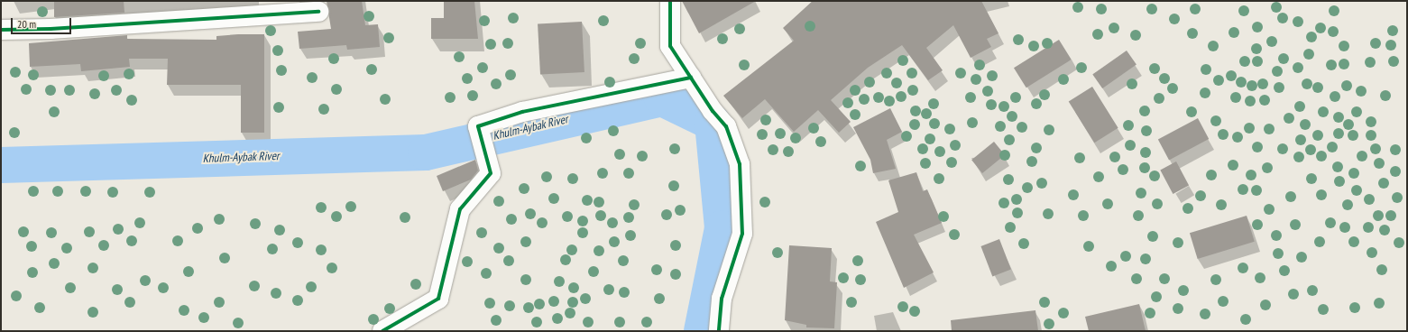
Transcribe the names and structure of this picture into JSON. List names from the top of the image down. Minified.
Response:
{"water":["Khulm-Aybak River"],"scale_bar":"20 m"}
